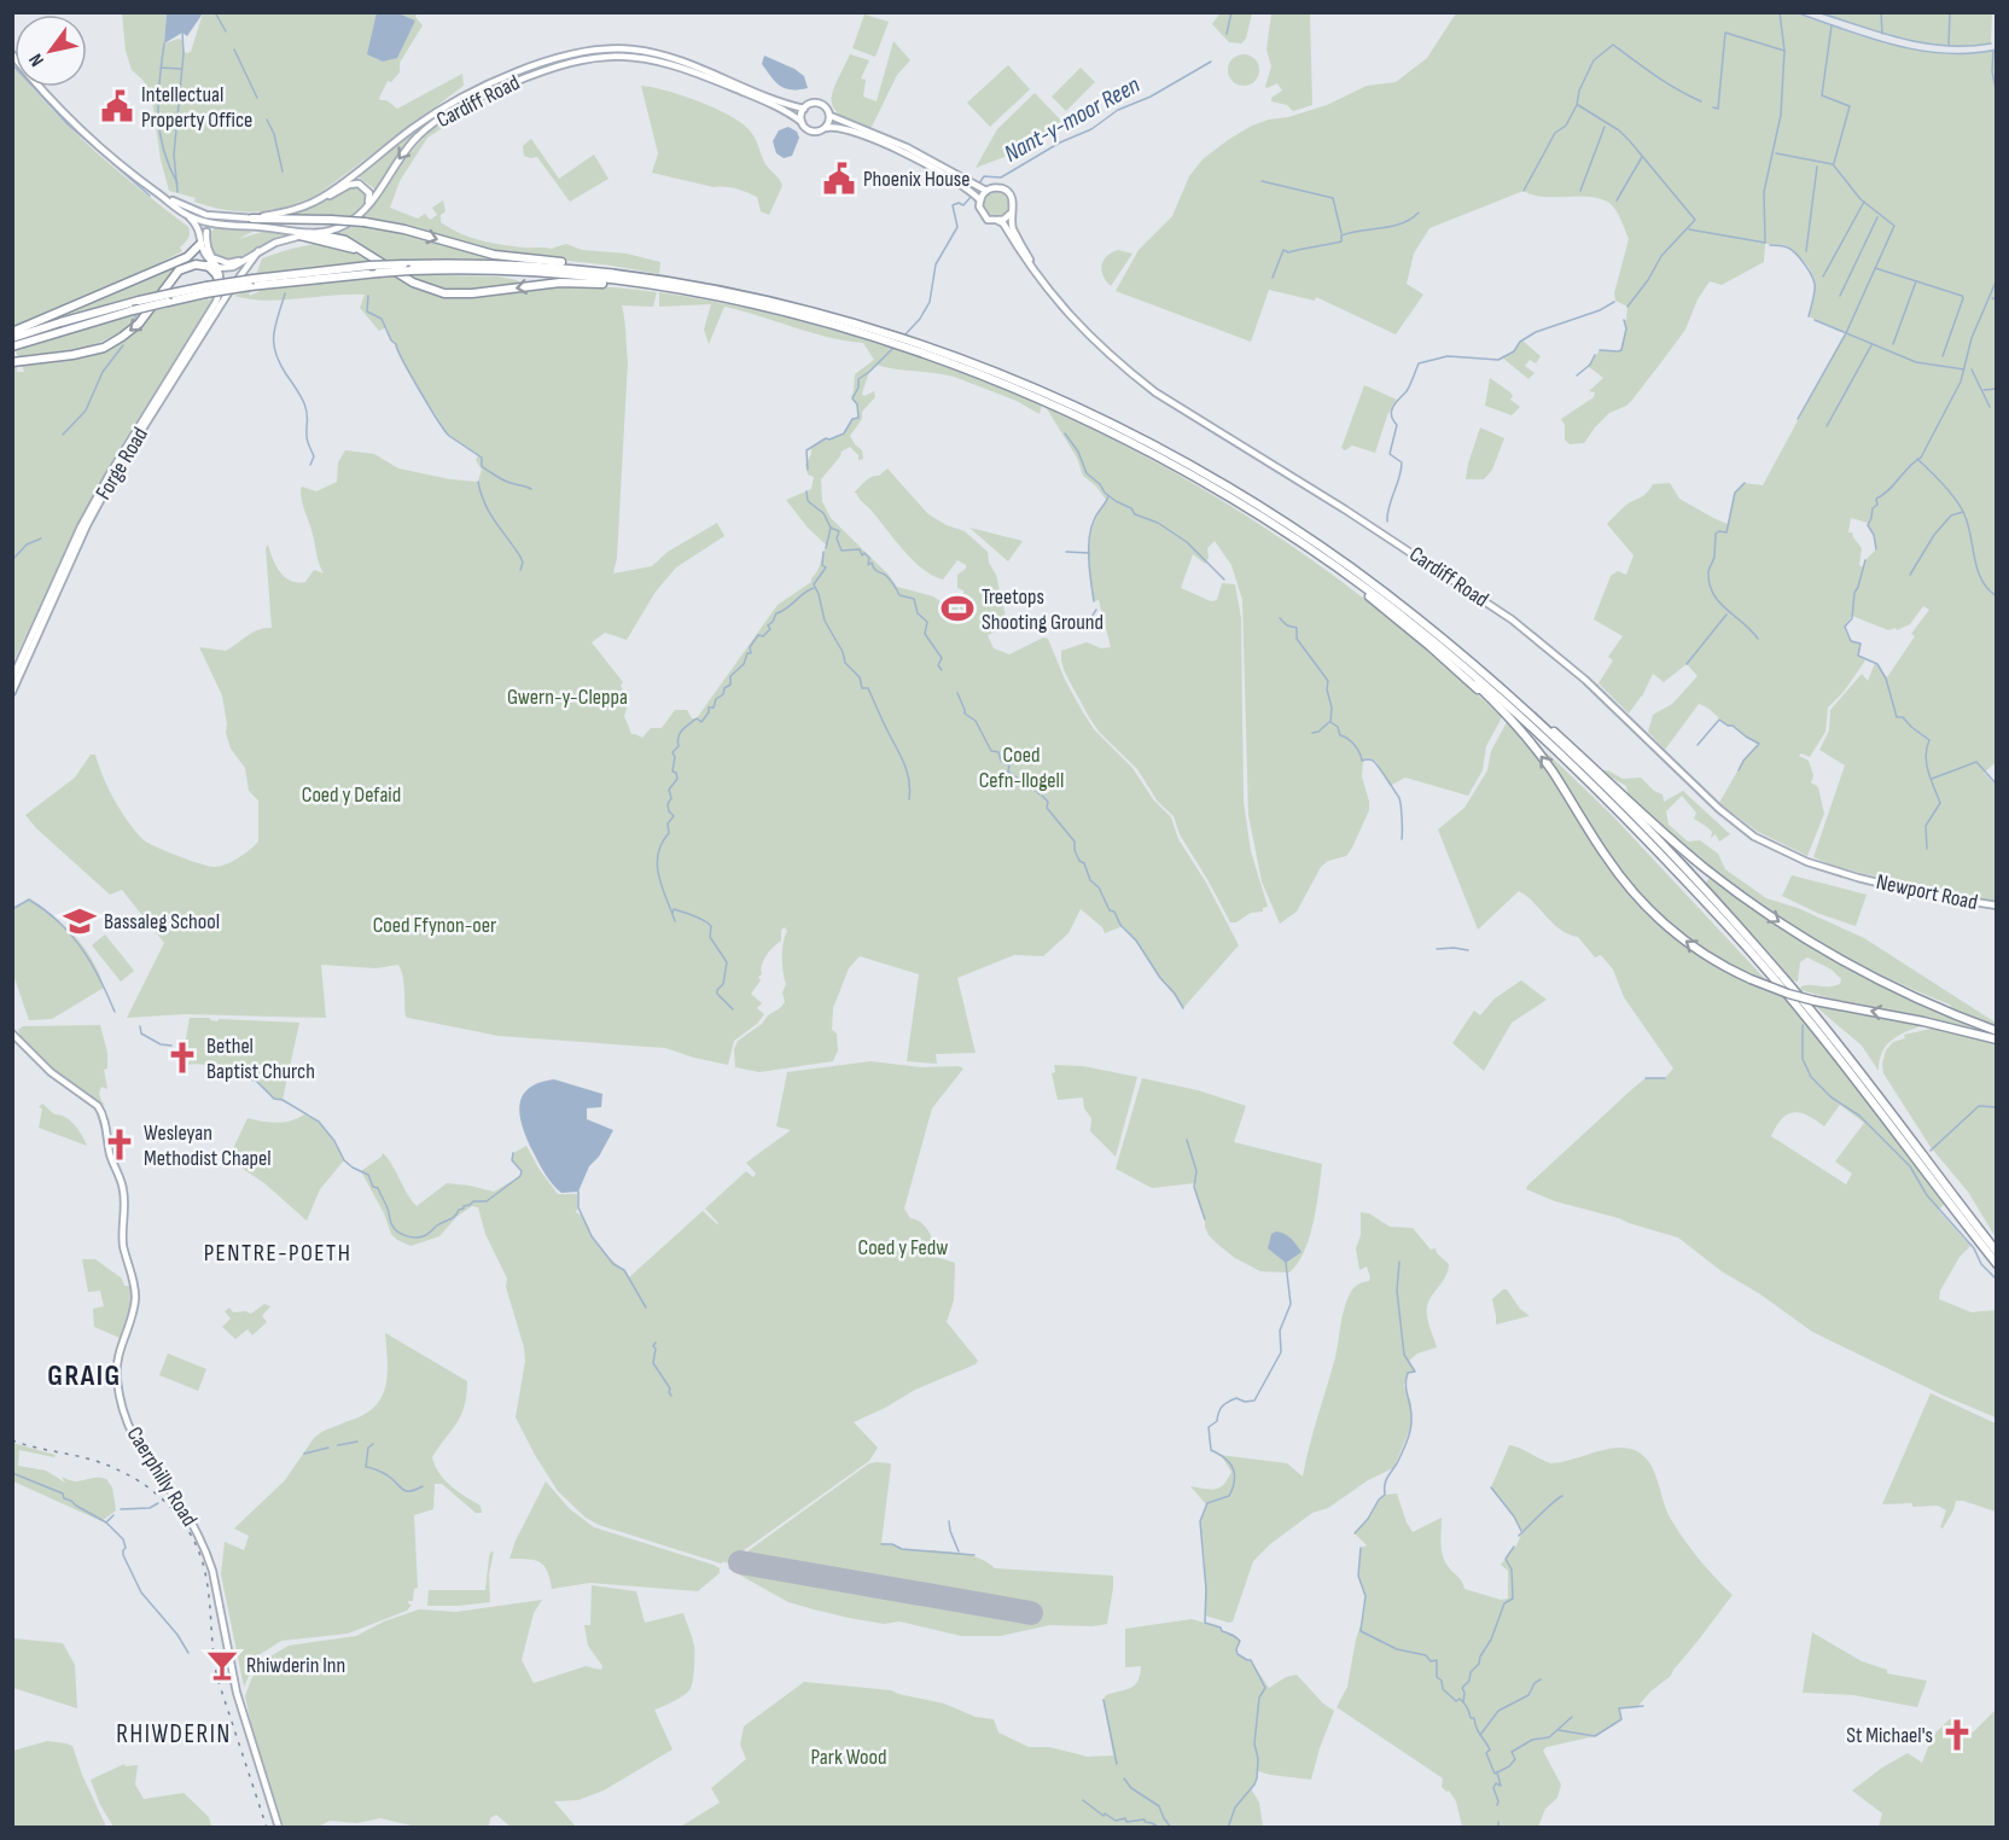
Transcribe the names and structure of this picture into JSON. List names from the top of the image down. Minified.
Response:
{"streets":{"main road":["Cardiff Road","Forge Road","Newport Road","Caerphilly Road"]},"crossings":[["Cardiff Road","Newport Road"]],"districts":["PENTRE-POETH","GRAIG","RHIWDERIN"],"water":["Nant-y-moor Reen"],"parks":["Gwern-y-Cleppa","Coed Cefn-llogell","Coed y Defaid","Coed Ffynon-oer","Coed y Fedw","Park Wood"],"places":{"public building":["Intellectual Property Office","Phoenix House"],"sports":["Treetops Shooting Ground"],"school or university":["Bassaleg School"],"church":["Bethel Baptist Church","Wesleyan Methodist Chapel","St Michael's"],"bar":["Rhiwderin Inn"]},"north":"bottom left"}
